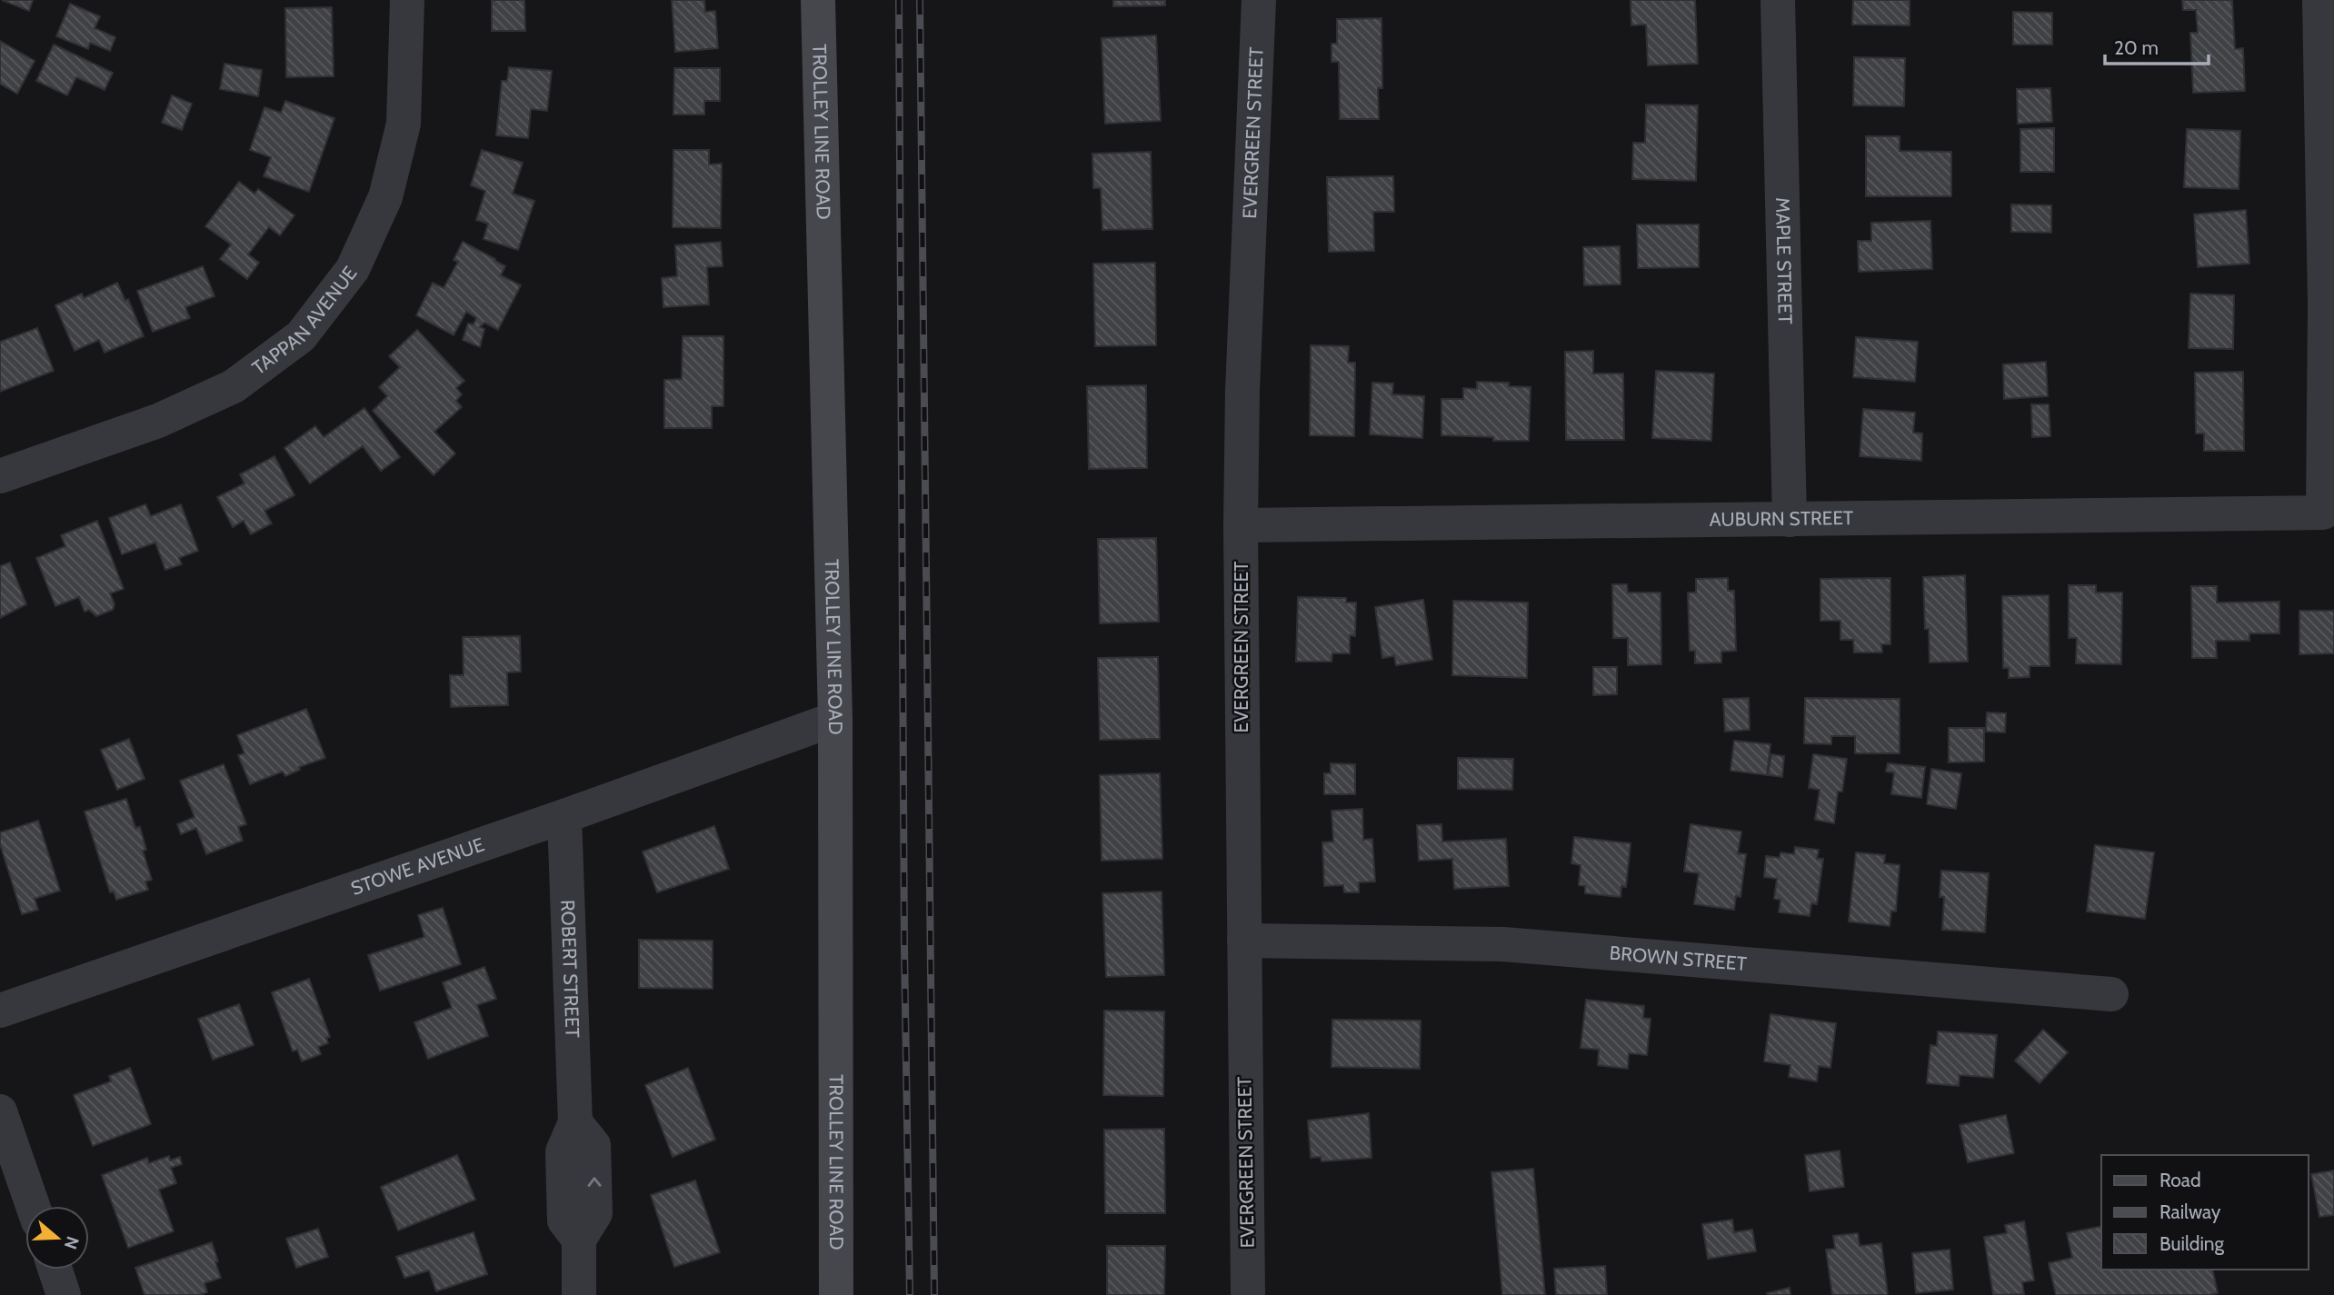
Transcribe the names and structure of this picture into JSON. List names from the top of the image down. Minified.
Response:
{"streets":{"main road":["TROLLEY LINE ROAD"],"street":["EVERGREEN STREET","MAPLE STREET","TAPPAN AVENUE","AUBURN STREET","STOWE AVENUE","BROWN STREET","ROBERT STREET"]},"crossings":[["TROLLEY LINE ROAD","STOWE AVENUE"],["EVERGREEN STREET","AUBURN STREET"],["EVERGREEN STREET","BROWN STREET"],["MAPLE STREET","AUBURN STREET"],["STOWE AVENUE","ROBERT STREET"]],"legend":["Road","Railway","Building"],"scale_bar":"20 m","north":"right"}
